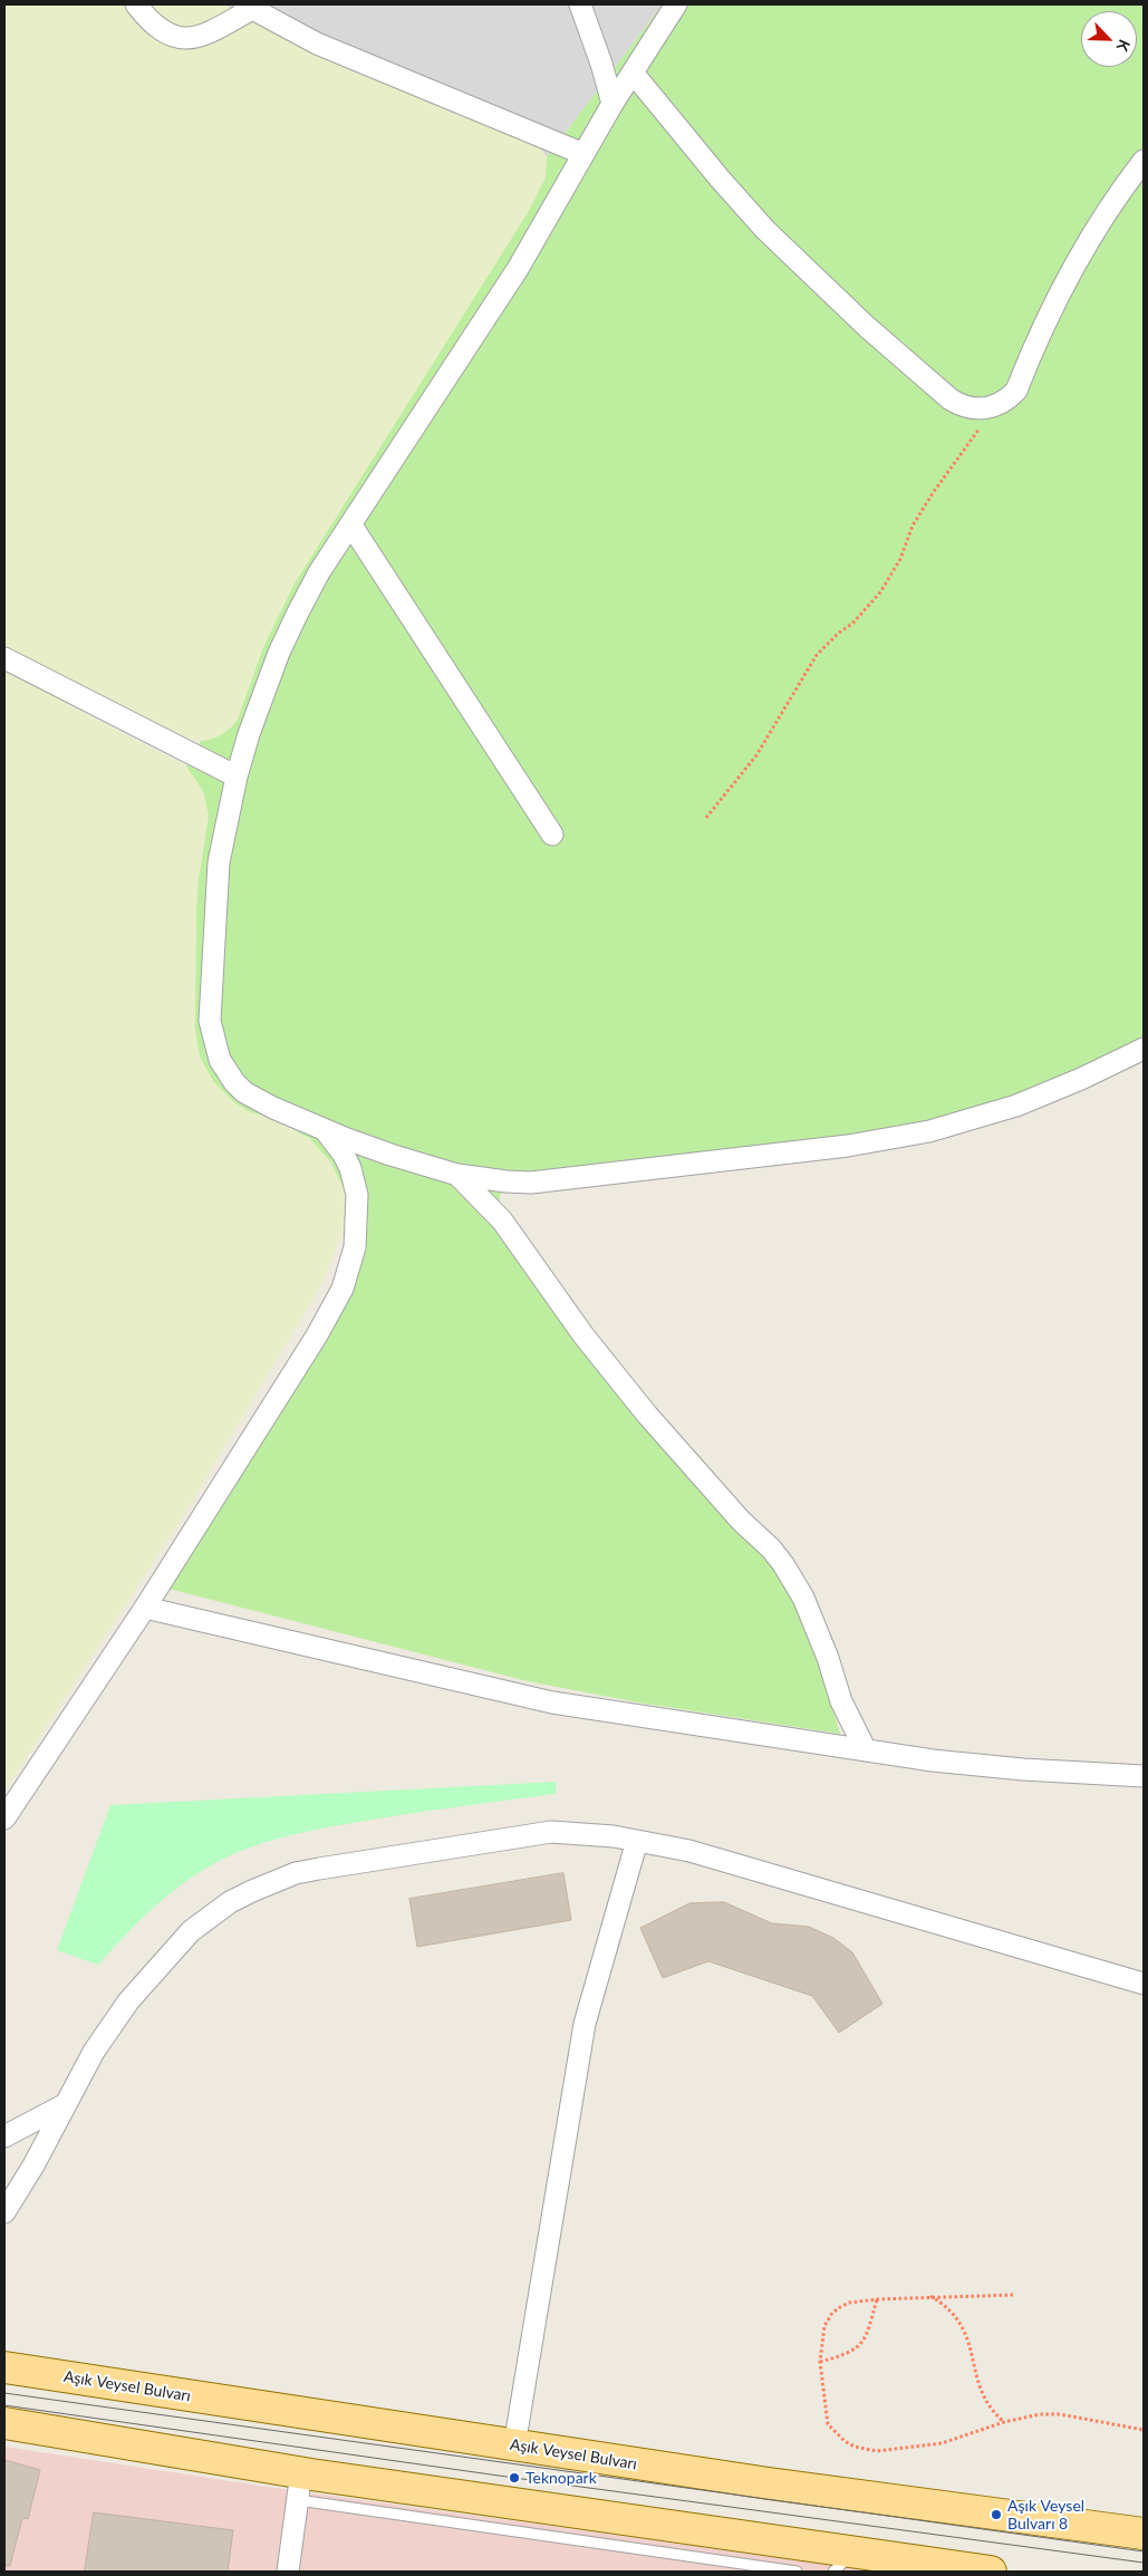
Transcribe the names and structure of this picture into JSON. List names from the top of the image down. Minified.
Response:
{"streets":{"main road":["Aşık Veysel Bulvarı"]},"places":["Teknopark","Aşık Veysel Bulvarı 8"],"north":"bottom right"}
